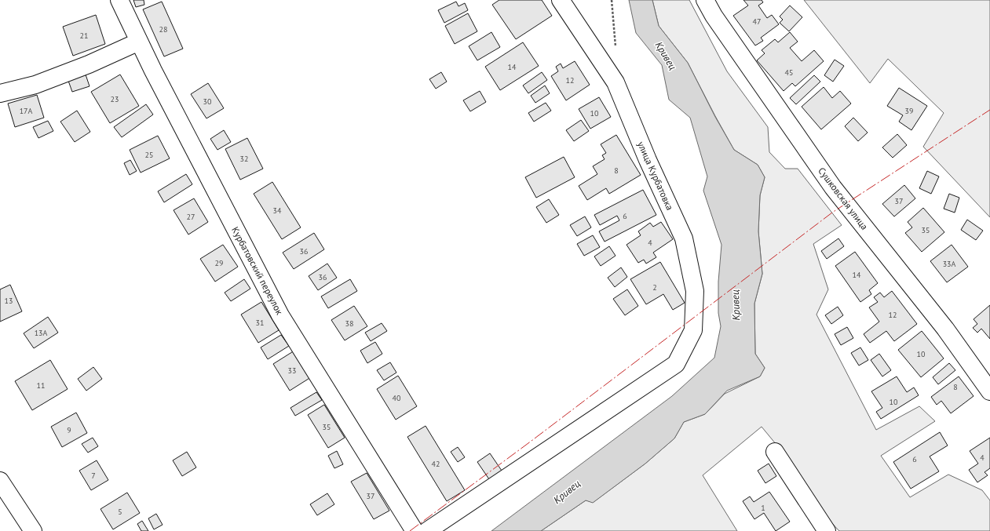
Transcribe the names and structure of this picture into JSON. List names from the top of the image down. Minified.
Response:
{"streets":{"street":["улица Курбатовка","Сушковская улица","Курбатовский переулок"]},"water":["Кривец"],"house_numbers":["47","28","21","14","45","12","23","30","17А","39","10","25","32","8","37","34","6","27","35","4","36","29","33А","14","36","2","13","12","31","38","13А","10","33","11","8","40","10","35","9","4","6","42","7","37","1","5"]}
